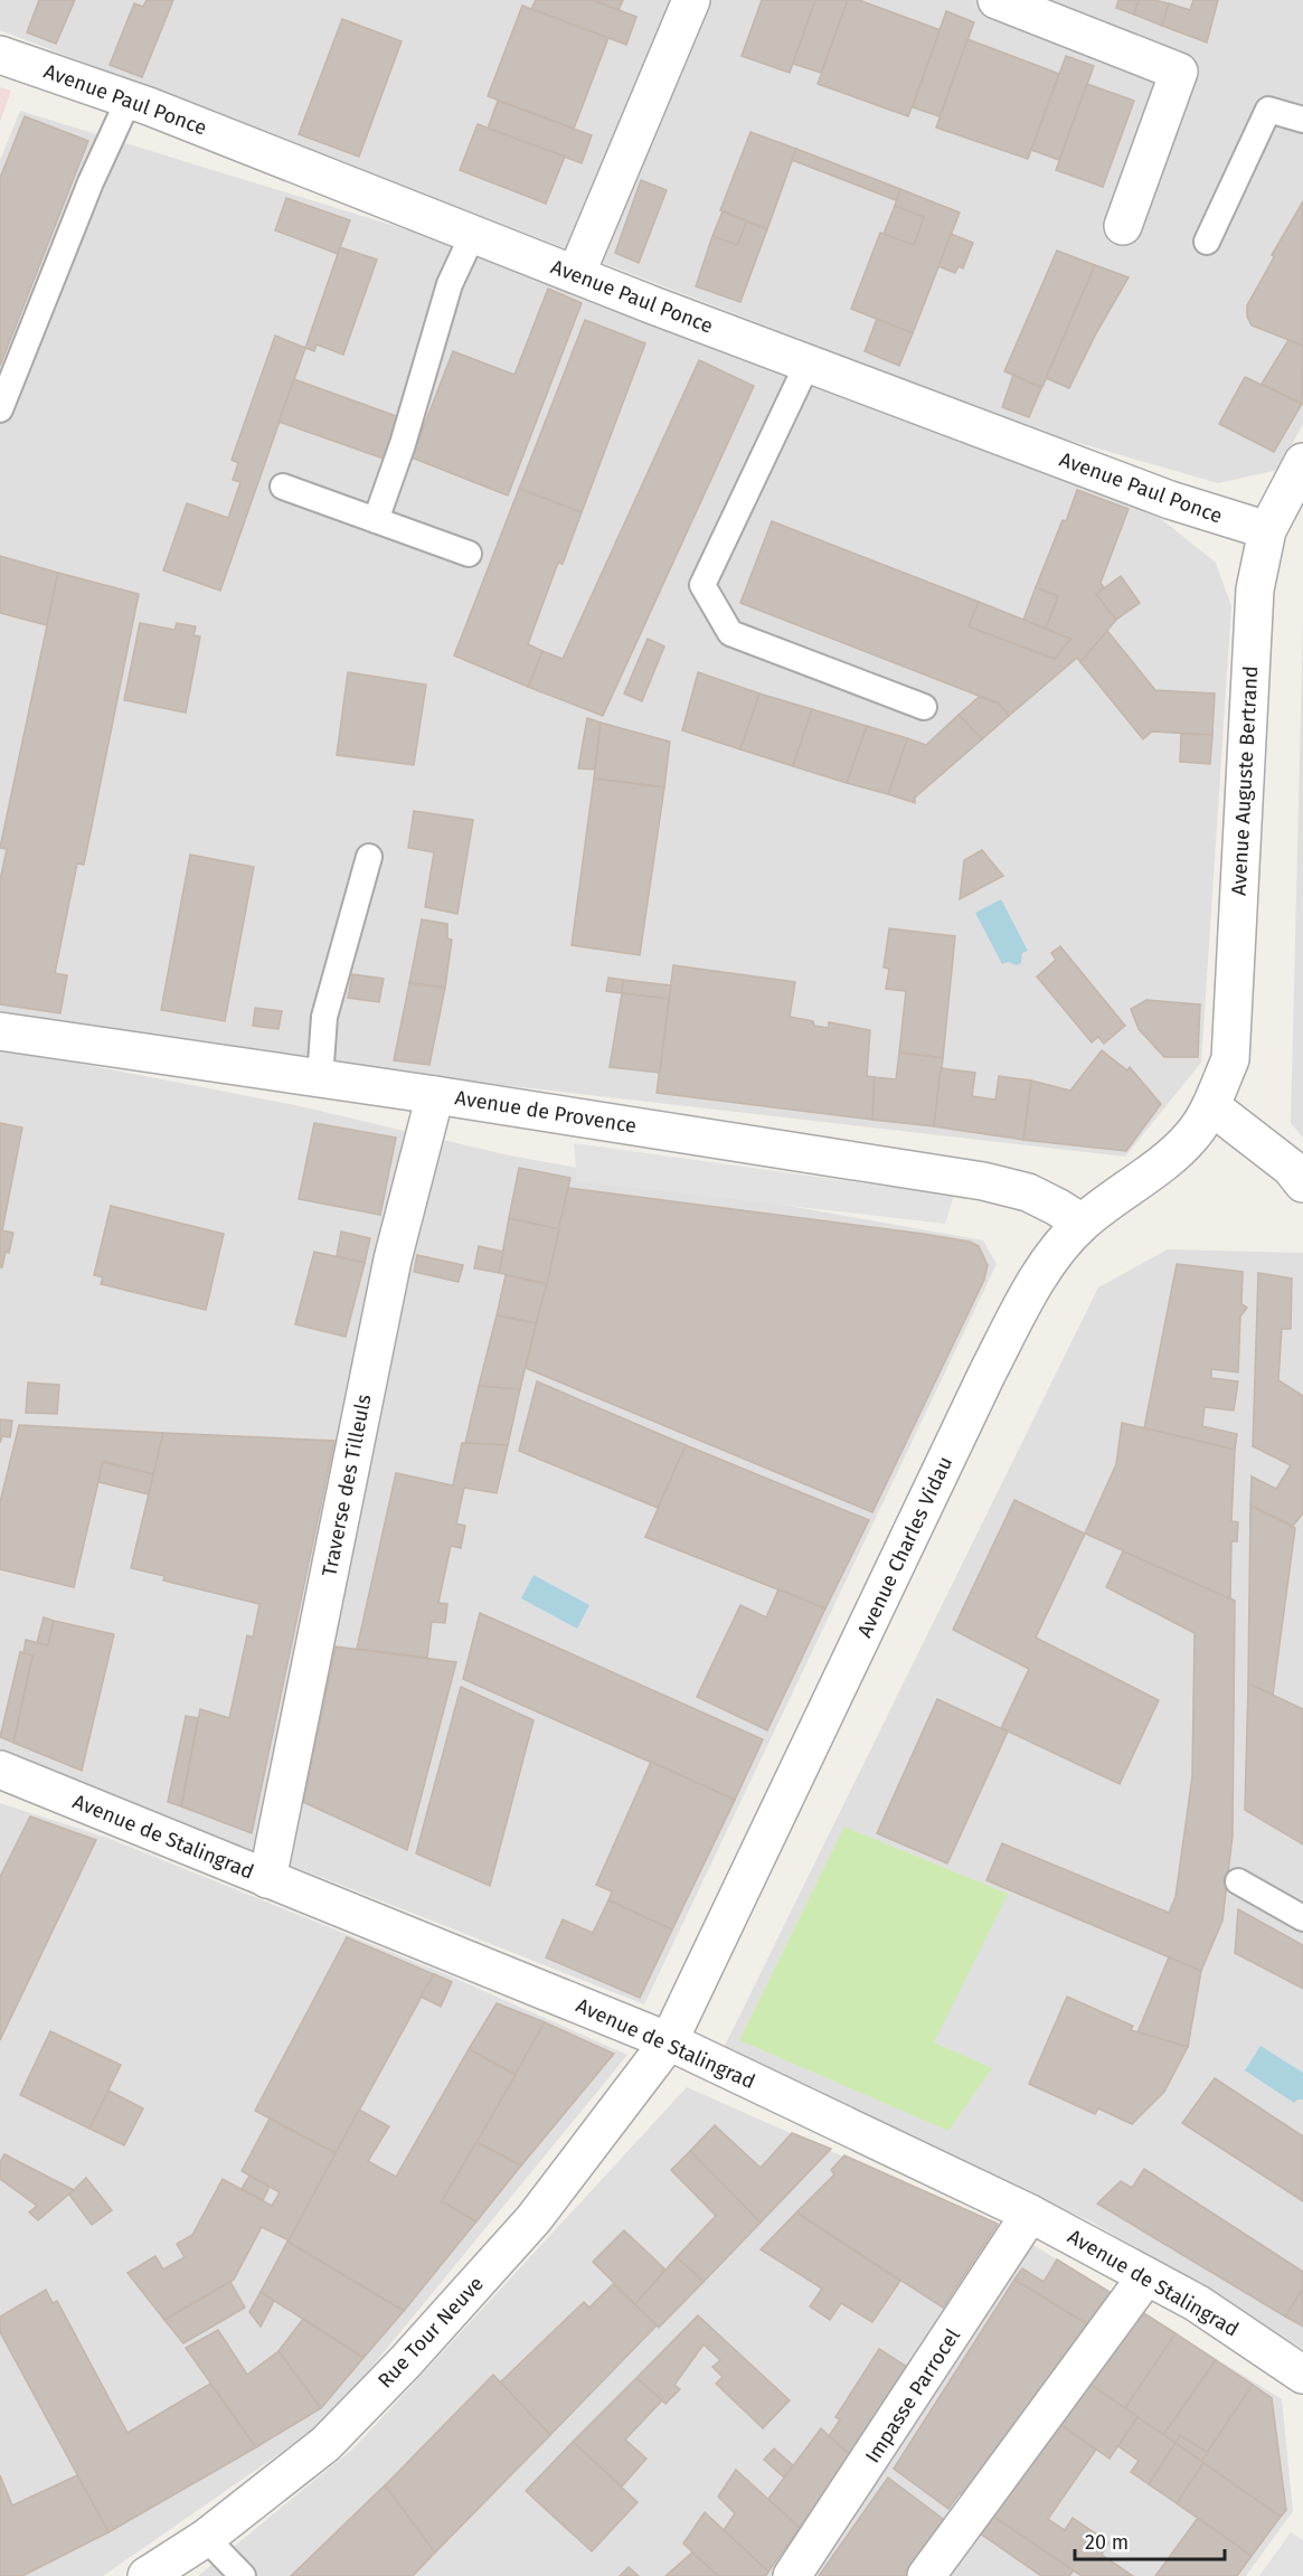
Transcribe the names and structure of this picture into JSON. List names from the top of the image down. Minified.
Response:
{"streets":{"street":["Avenue Paul Ponce","Avenue Auguste Bertrand","Avenue de Provence","Traverse des Tilleuls","Avenue Charles Vidau","Avenue de Stalingrad","Rue Tour Neuve","Impasse Parrocel"]},"crossings":[["Avenue Paul Ponce","Avenue Auguste Bertrand"],["Avenue Auguste Bertrand","Avenue Charles Vidau"],["Avenue de Provence","Traverse des Tilleuls"],["Avenue de Provence","Avenue Charles Vidau"],["Traverse des Tilleuls","Avenue de Stalingrad"],["Avenue Charles Vidau","Avenue de Stalingrad"],["Avenue Charles Vidau","Rue Tour Neuve"],["Avenue de Stalingrad","Rue Tour Neuve"],["Avenue de Stalingrad","Impasse Parrocel"]],"scale_bar":"20 m"}
